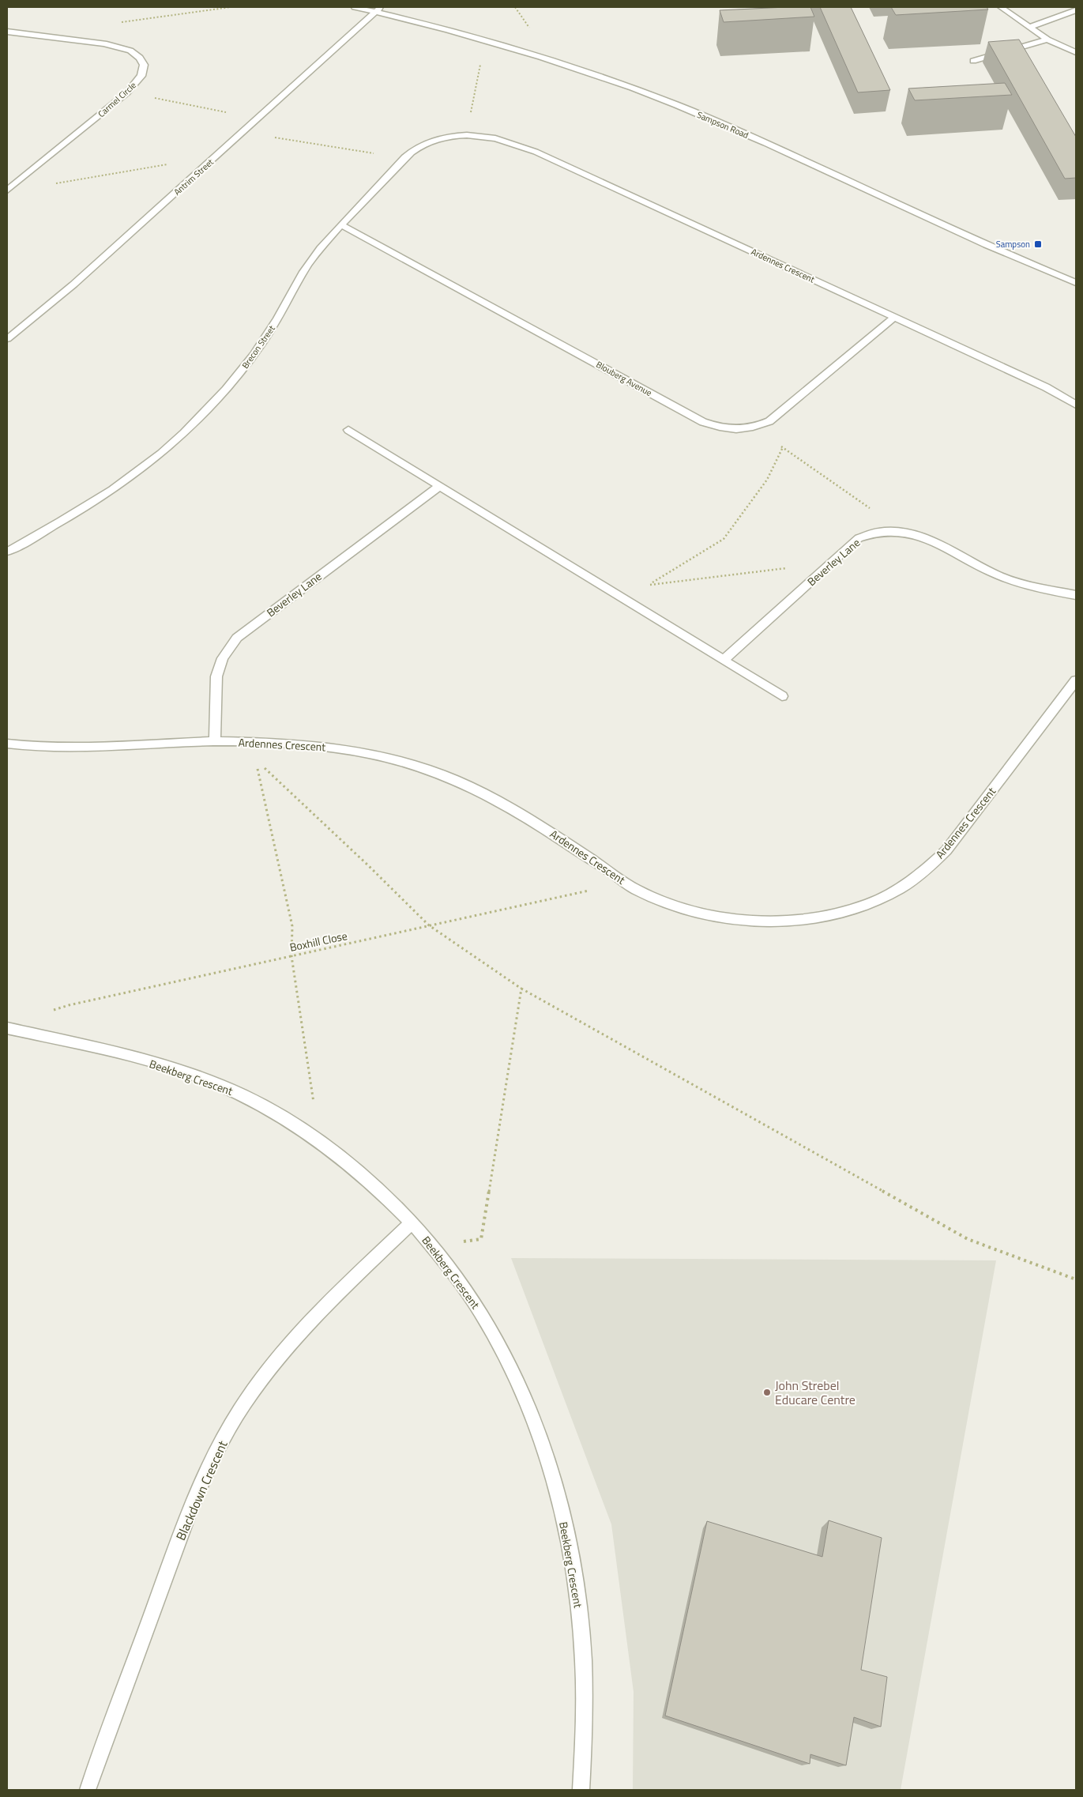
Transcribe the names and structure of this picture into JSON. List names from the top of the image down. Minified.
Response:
{"streets":{"street":["Carmel Circle","Sampson Road","Antrim Street","Ardennes Crescent","Brecon Street","Blouberg Avenue","Beverley Lane","Beekberg Crescent","Blackdown Crescent"],"path":["Boxhill Close"]},"crossings":[["Sampson Road","Antrim Street"],["Ardennes Crescent","Brecon Street"],["Ardennes Crescent","Blouberg Avenue"],["Ardennes Crescent","Beverley Lane"],["Ardennes Crescent","Boxhill Close"],["Brecon Street","Blouberg Avenue"],["Beekberg Crescent","Blackdown Crescent"]],"places":{"transit":["Sampson"],"other":["John Strebel Educare Centre"]}}
